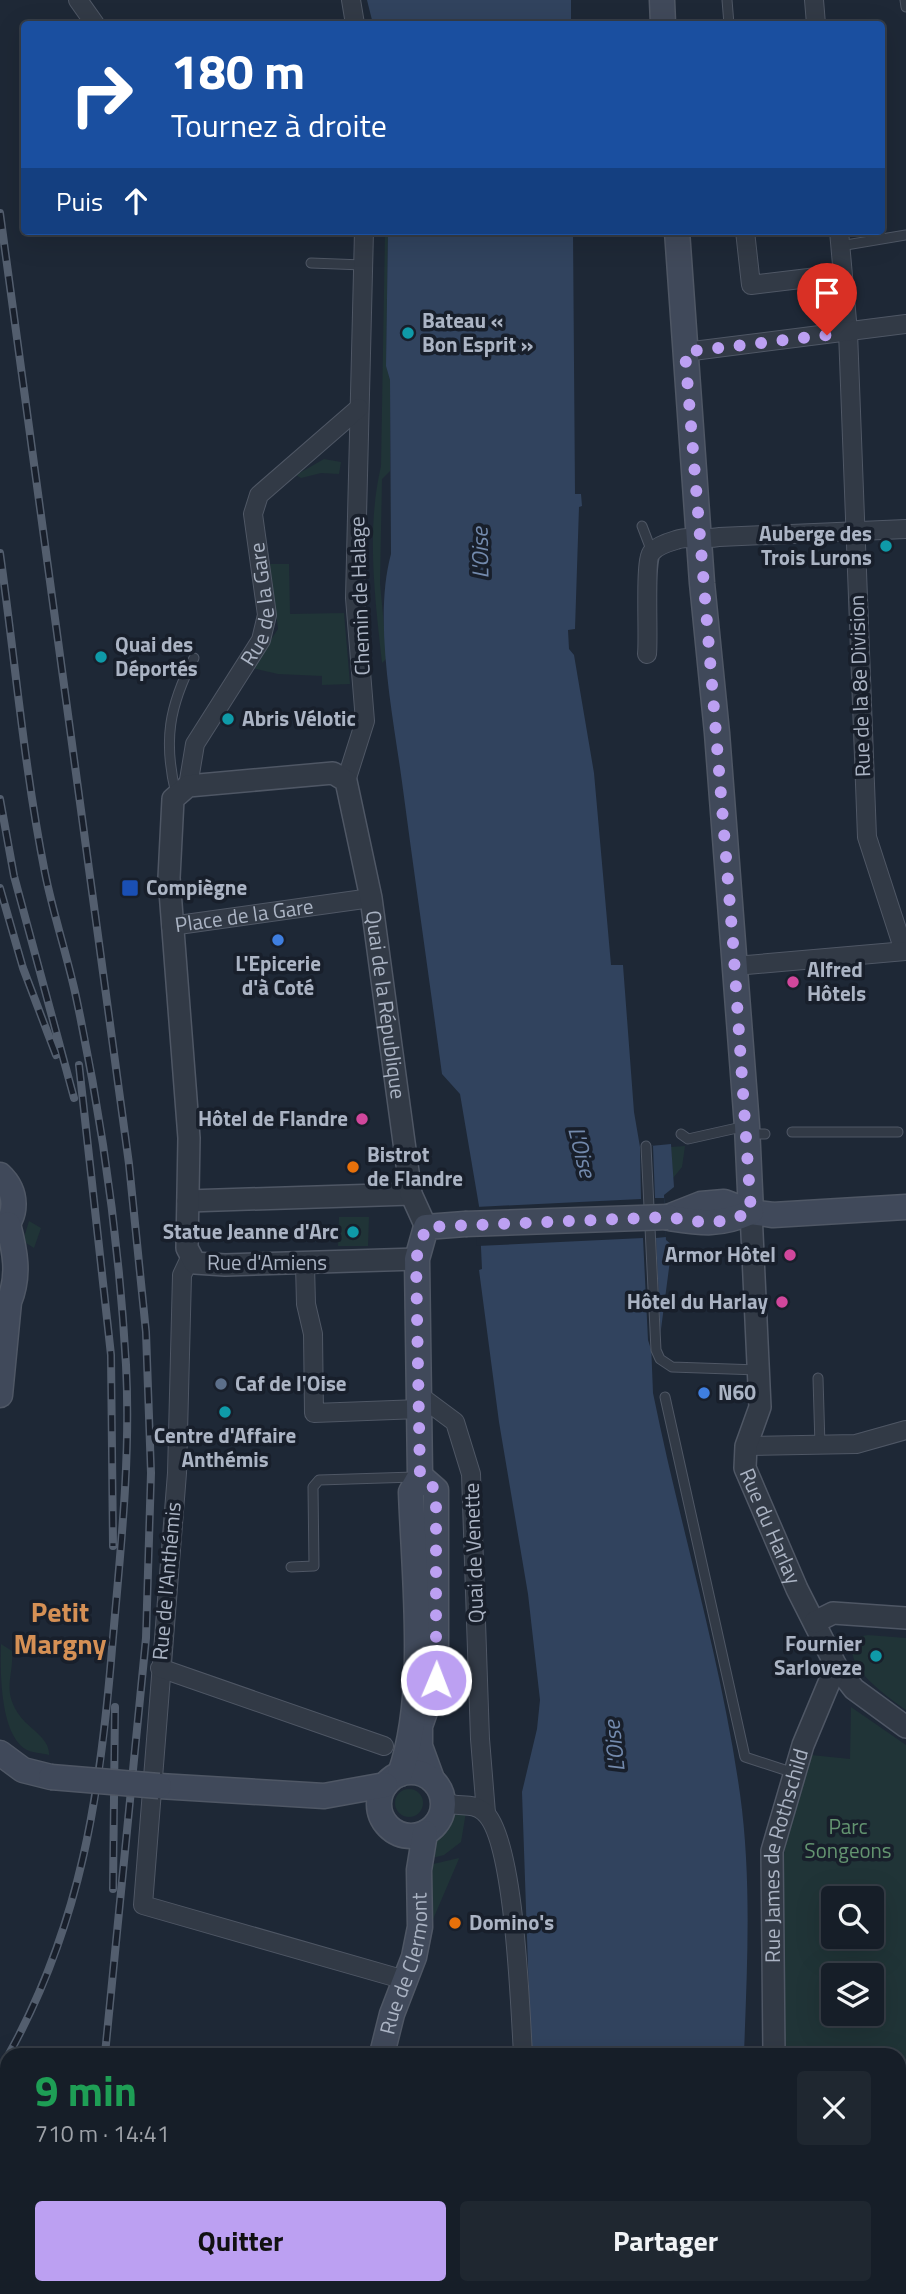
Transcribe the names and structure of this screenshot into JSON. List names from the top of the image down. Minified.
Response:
{"streets":{"main road":["Rue de Clermont"],"street":["Chemin de Halage","Rue de la Gare","Rue de la 8e Division","Place de la Gare","Quai de la République","Rue d'Amiens","Rue du Harlay","Quai de Venette","Rue de l'Anthémis","Rue James de Rothschild"]},"crossings":[["Chemin de Halage","Rue de la Gare"],["Chemin de Halage","Quai de la République"],["Rue de la Gare","Place de la Gare"],["Place de la Gare","Quai de la République"],["Rue d'Amiens","Rue de l'Anthémis"],["Rue du Harlay","Rue James de Rothschild"],["Rue de l'Anthémis","Rue de Clermont"]],"districts":["Petit Margny"],"water":["L'Oise"],"parks":["Parc Songeons"],"places":{"other":["Bateau « Bon Esprit »","Auberge des Trois Lurons","Quai des Déportés","Abris Vélotic","L'Epicerie d'à Coté","Alfred Hôtels","Hôtel de Flandre","Bistrot de Flandre","Statue Jeanne d'Arc","Armor Hôtel","Hôtel du Harlay","Caf de l'Oise","N60","Centre d'Affaire Anthémis","Fournier Sarloveze","Domino's"],"transit":["Compiègne"]},"page":{"turn":["180 m","Tournez à droite"],"then":"Puis","heading":["9 min","710 m · 14:41"],"buttons":["Quitter","Partager"]}}
